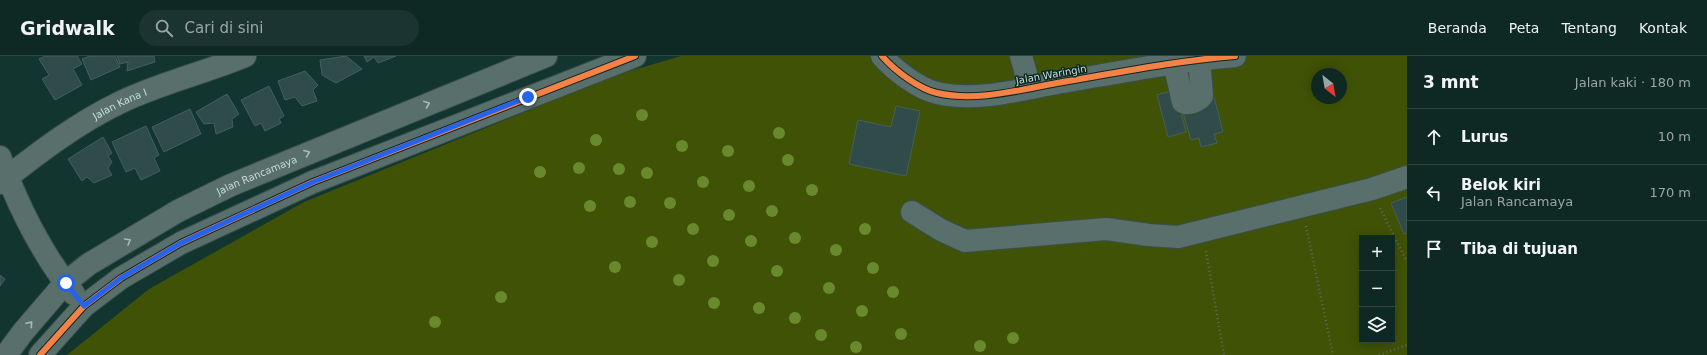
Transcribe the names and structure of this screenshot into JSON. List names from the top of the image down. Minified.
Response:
{"streets":{"street":["Jalan Waringin","Jalan Kana I","Jalan Rancamaya"]},"north":"bottom right","page":{"header":"Gridwalk","search":"Cari di sini","nav":["Beranda","Peta","Tentang","Kontak"],"heading":["3 mnt","Jalan kaki · 180 m"],"list":[["Lurus","10 m"],["Belok kiri","Jalan Rancamaya","170 m"],"Tiba di tujuan"],"map_buttons":["+","−"]}}
